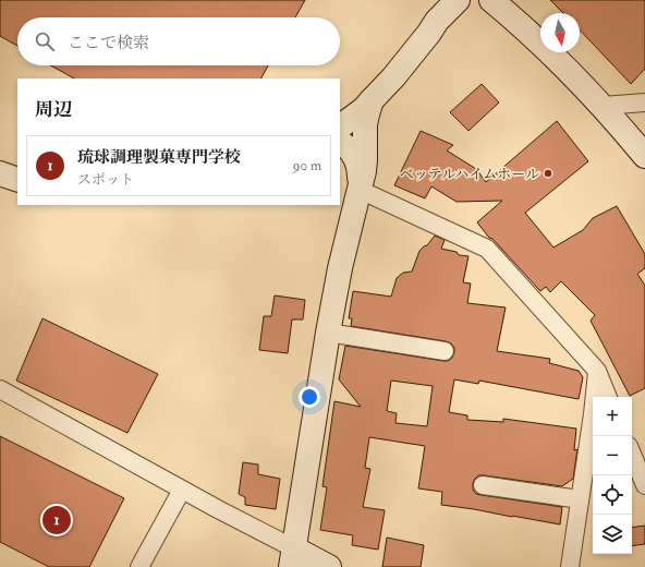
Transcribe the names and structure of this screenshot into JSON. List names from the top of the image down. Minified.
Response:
{"places":["ベッテルハイムホール"],"north":"bottom","page":{"search":"ここで検索","heading":"周辺","list":[{"mark":"1","name":"琉球調理製菓専門学校","note":"スポット","value":"90 m"}],"map_buttons":["+","−"],"pins":"1"}}
